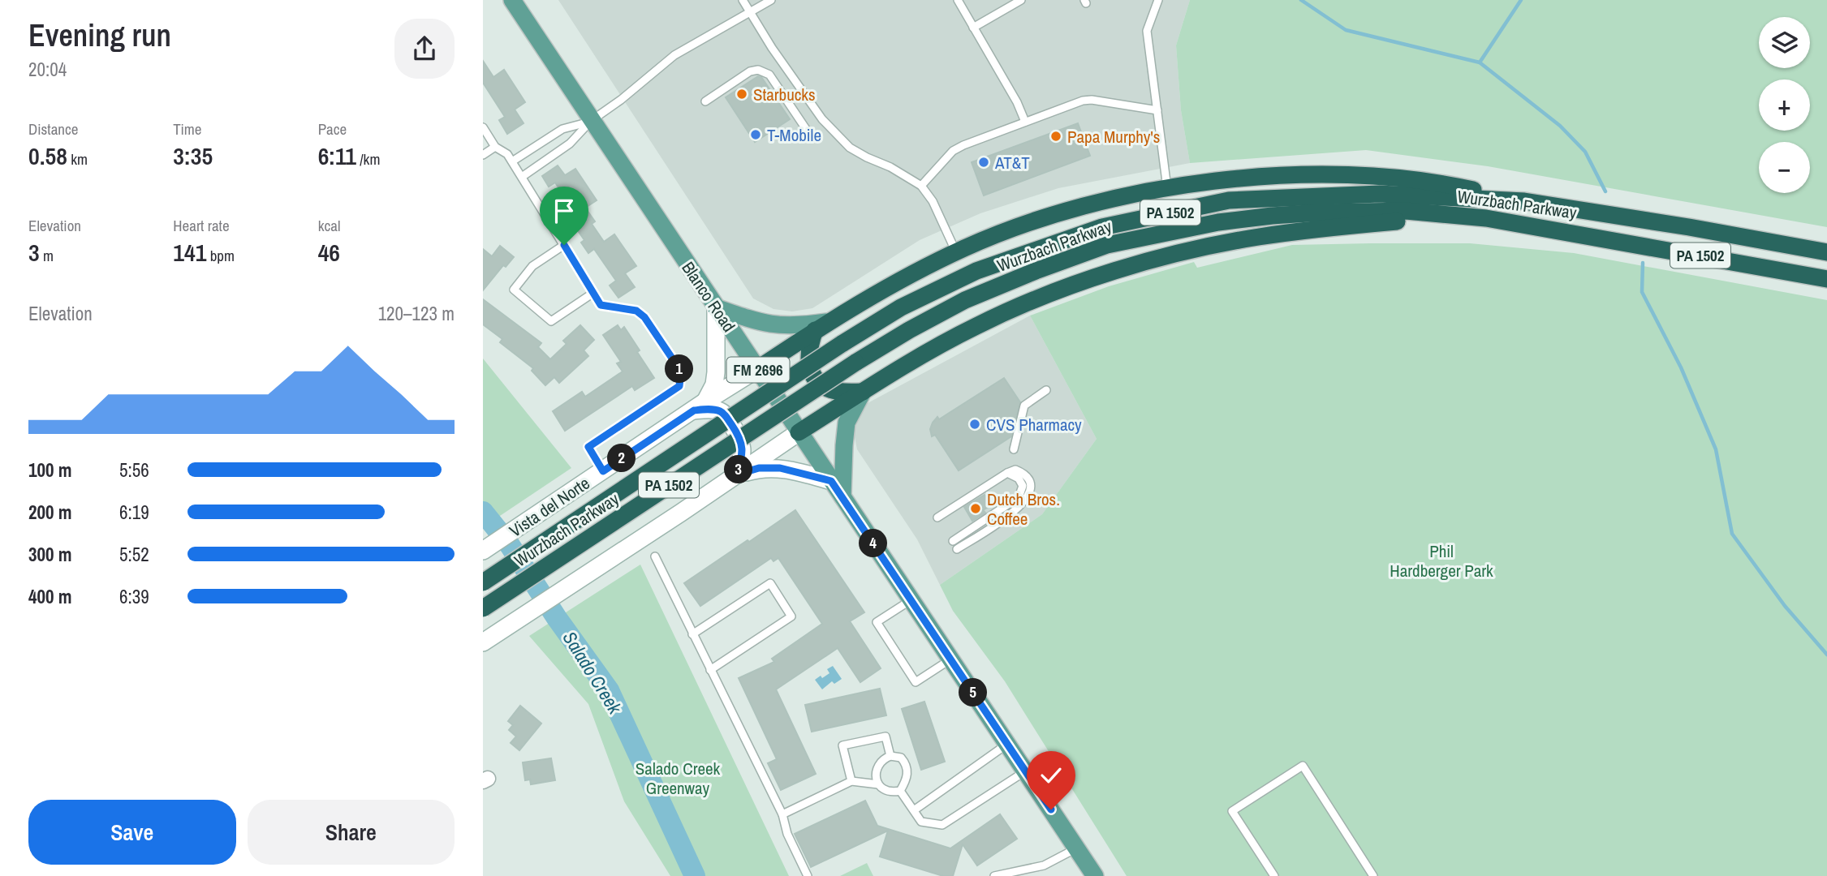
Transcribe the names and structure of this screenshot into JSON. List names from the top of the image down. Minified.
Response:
{"streets":{"highway":["Wurzbach Parkway","PA 1502"],"main road":["Blanco Road","FM 2696"],"street":["Vista del Norte"]},"crossings":[["Blanco Road","Vista del Norte"]],"water":["Salado Creek"],"parks":["Phil Hardberger Park","Salado Creek Greenway"],"places":["Starbucks","T-Mobile","Papa Murphy's","AT&T","CVS Pharmacy","Dutch Bros. Coffee"],"page":{"heading":["Evening run","20:04"],"map_buttons":["+","−"],"stats":[["Distance","0.58 km"],["Time","3:35"],["Pace","6:11 /km"],["Elevation","3 m"],["Heart rate","141 bpm"],["kcal","46"]],"chart":["Elevation","120–123 m"],"pins":["1","2","3","4","5"],"list":[{"name":"100 m","note":"5:56"},{"name":"200 m","note":"6:19"},{"name":"300 m","note":"5:52"},{"name":"400 m","note":"6:39"}],"buttons":["Save","Share"]}}
